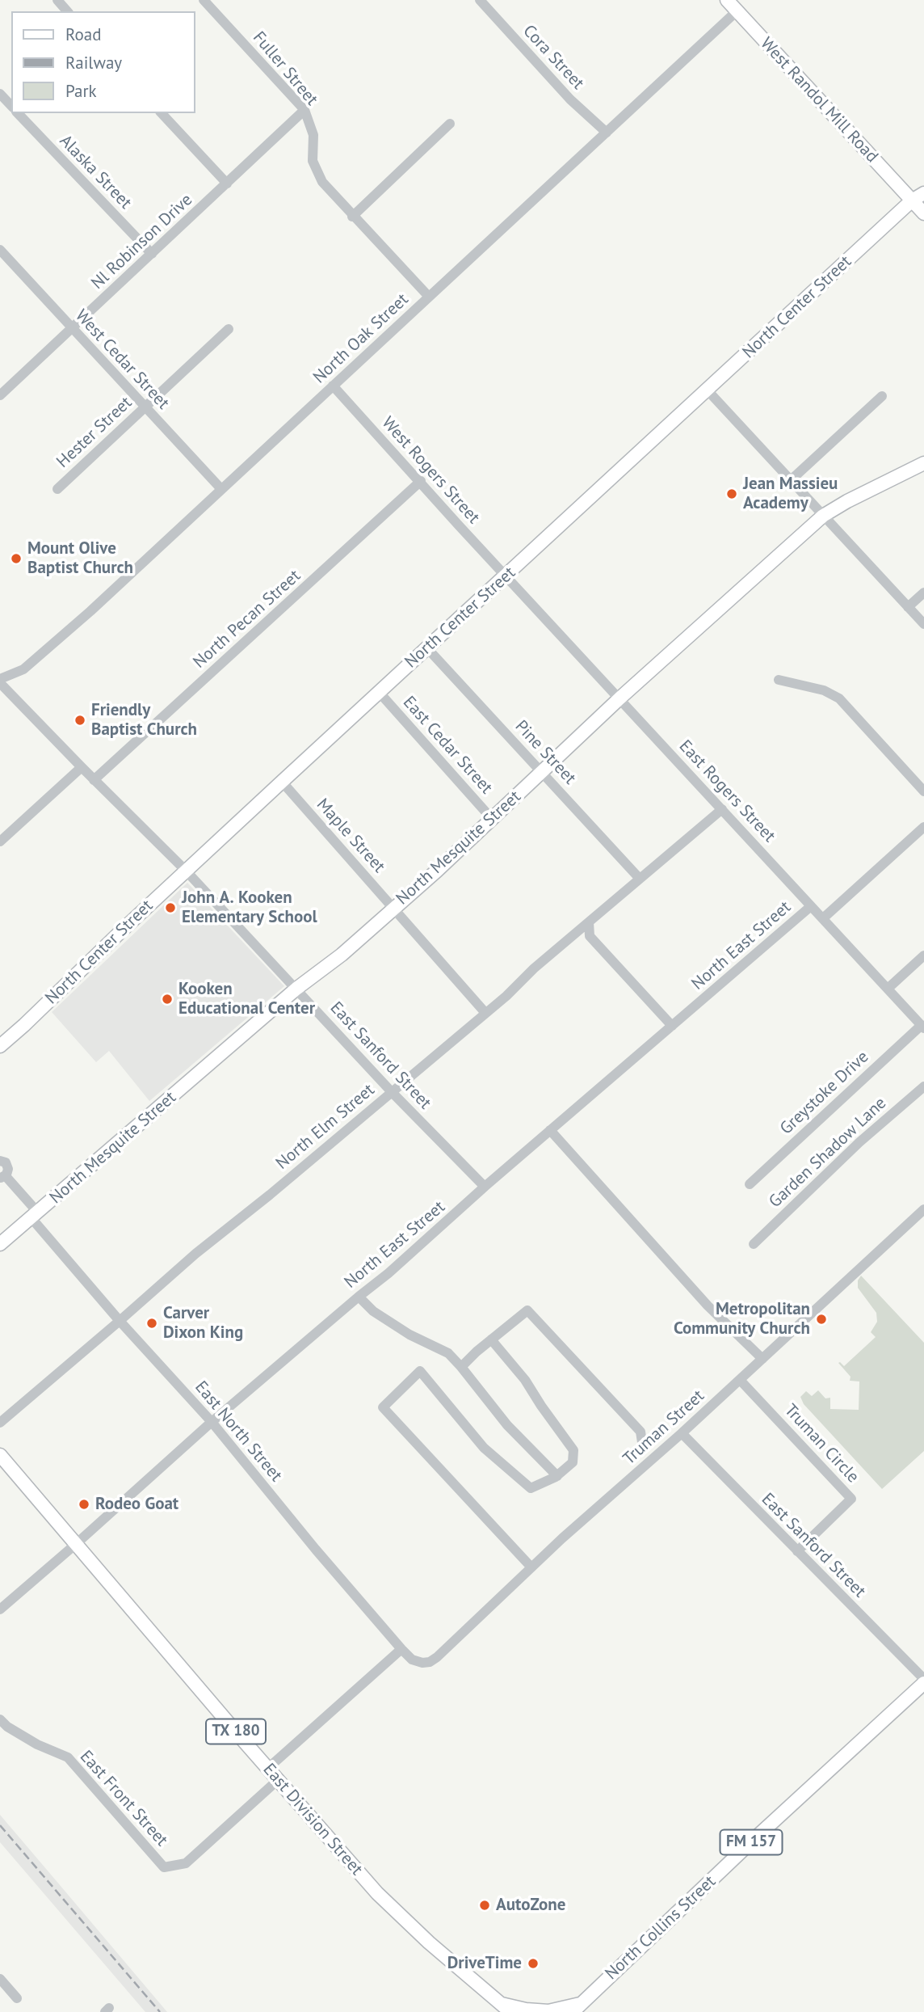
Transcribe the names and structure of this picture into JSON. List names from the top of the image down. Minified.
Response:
{"streets":{"main road":["West Randol Mill Road","North Center Street","North Mesquite Street","TX 180","East Division Street","FM 157","North Collins Street"],"street":["Cora Street","Fuller Street","Alaska Street","Nl Robinson Drive","North Oak Street","West Cedar Street","Hester Street","West Rogers Street","North Pecan Street","East Cedar Street","Pine Street","East Rogers Street","Maple Street","North East Street","East Sanford Street","Greystoke Drive","North Elm Street","Garden Shadow Lane","Truman Street","East North Street","Truman Circle","East Front Street"]},"crossings":[["Cora Street","North Oak Street"],["Fuller Street","Nl Robinson Drive"],["Fuller Street","North Oak Street"],["West Randol Mill Road","North Center Street"],["West Randol Mill Road","North Oak Street"],["Alaska Street","Nl Robinson Drive"],["Nl Robinson Drive","West Cedar Street"],["North Center Street","West Rogers Street"],["North Center Street","East Cedar Street"],["North Center Street","Pine Street"],["North Center Street","East Rogers Street"],["North Center Street","Maple Street"],["North Center Street","East Sanford Street"],["North Oak Street","West Cedar Street"],["North Oak Street","West Rogers Street"],["North Oak Street","East Sanford Street"],["West Cedar Street","Hester Street"],["West Rogers Street","North Pecan Street"],["West Rogers Street","East Rogers Street"],["North Pecan Street","East Sanford Street"],["East Cedar Street","North Mesquite Street"],["Pine Street","North Mesquite Street"],["Pine Street","North Elm Street"],["East Rogers Street","North Mesquite Street"],["East Rogers Street","North East Street"],["East Rogers Street","Greystoke Drive"],["East Rogers Street","North Elm Street"],["Maple Street","North Mesquite Street"],["Maple Street","North Elm Street"],["North Mesquite Street","East Sanford Street"],["North Mesquite Street","East North Street"],["North East Street","East Sanford Street"],["North East Street","East North Street"],["North East Street","East Division Street"],["East Sanford Street","North Elm Street"],["East Sanford Street","Truman Street"],["East Sanford Street","Truman Circle"],["North Elm Street","East North Street"],["Truman Street","East North Street"],["Truman Street","Truman Circle"],["East Front Street","East Division Street"]],"places":["Jean Massieu Academy","Mount Olive Baptist Church","Friendly Baptist Church","John A. Kooken Elementary School","Kooken Educational Center","Metropolitan Community Church","Carver Dixon King","Rodeo Goat","AutoZone","DriveTime"],"legend":["Road","Railway","Park"]}
